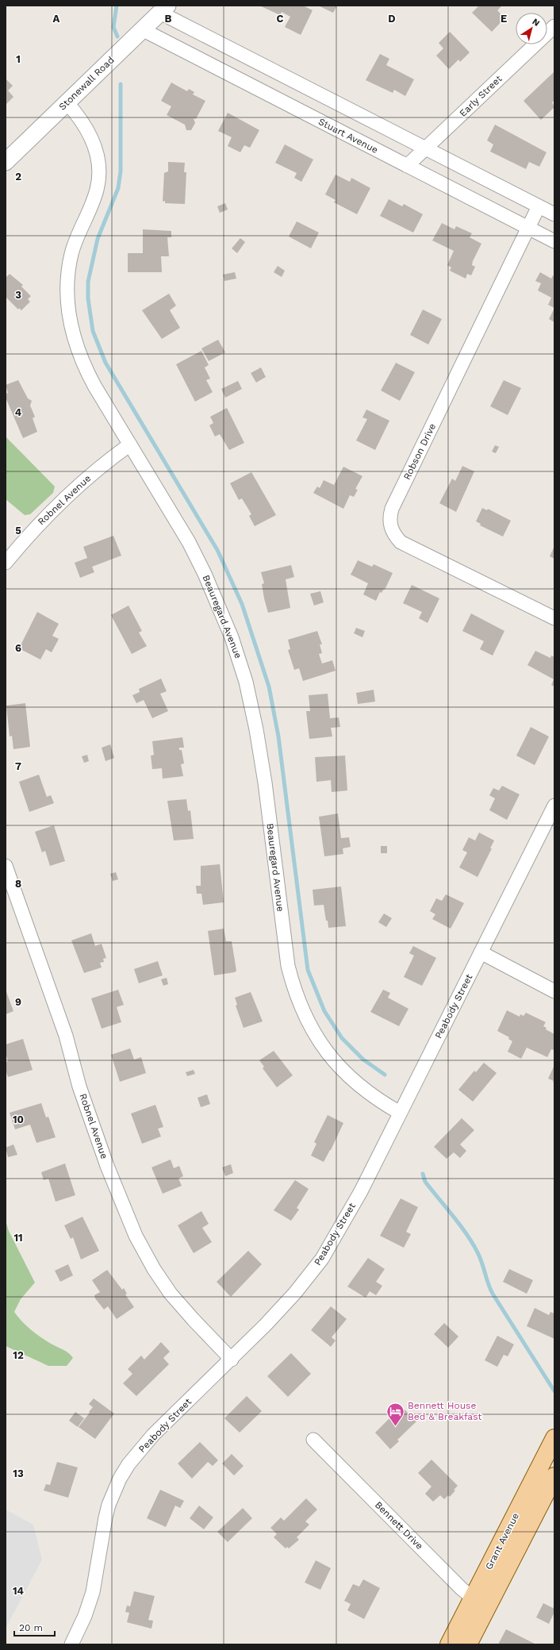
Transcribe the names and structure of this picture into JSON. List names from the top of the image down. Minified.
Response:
{"streets":{"main road":["Grant Avenue"],"street":["Stonewall Road","Early Street","Stuart Avenue","Robson Drive","Robnel Avenue","Beauregard Avenue","Peabody Street","Bennett Drive"]},"crossings":[["Stonewall Road","Stuart Avenue"],["Stonewall Road","Beauregard Avenue"],["Early Street","Stuart Avenue"],["Stuart Avenue","Robson Drive"],["Robnel Avenue","Beauregard Avenue"],["Robnel Avenue","Peabody Street"],["Beauregard Avenue","Peabody Street"],["Bennett Drive","Grant Avenue"]],"places":{"hotel":["Bennett House Bed & Breakfast"]},"scale_bar":"20 m","north":"top right","grid":{"columns":["A","B","C","D","E"],"rows":["1","2","3","4","5","6","7","8","9","10","11","12","13","14"]}}
